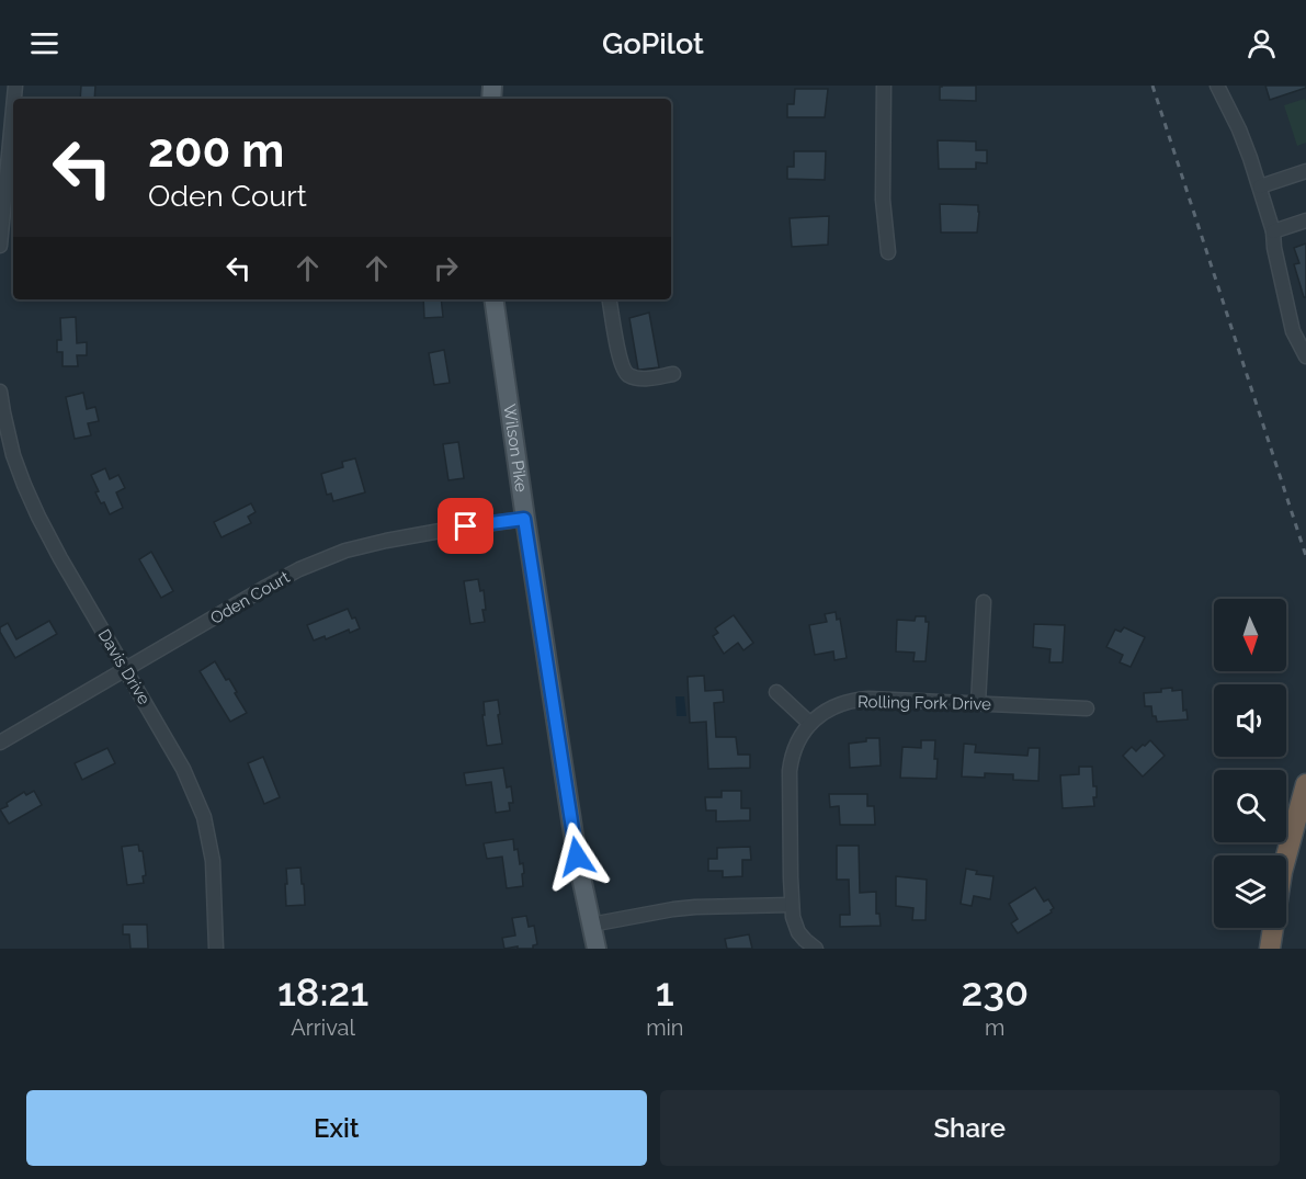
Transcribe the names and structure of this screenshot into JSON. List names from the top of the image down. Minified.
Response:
{"streets":{"main road":["Wilson Pike"],"street":["Oden Court","Davis Drive","Rolling Fork Drive"]},"crossings":[["Wilson Pike","Oden Court"],["Oden Court","Davis Drive"]],"north":"bottom","page":{"header":"GoPilot","turn":["200 m","Oden Court"],"eta":["18:21","Arrival","1","min","230","m"],"buttons":["Exit","Share"]}}
